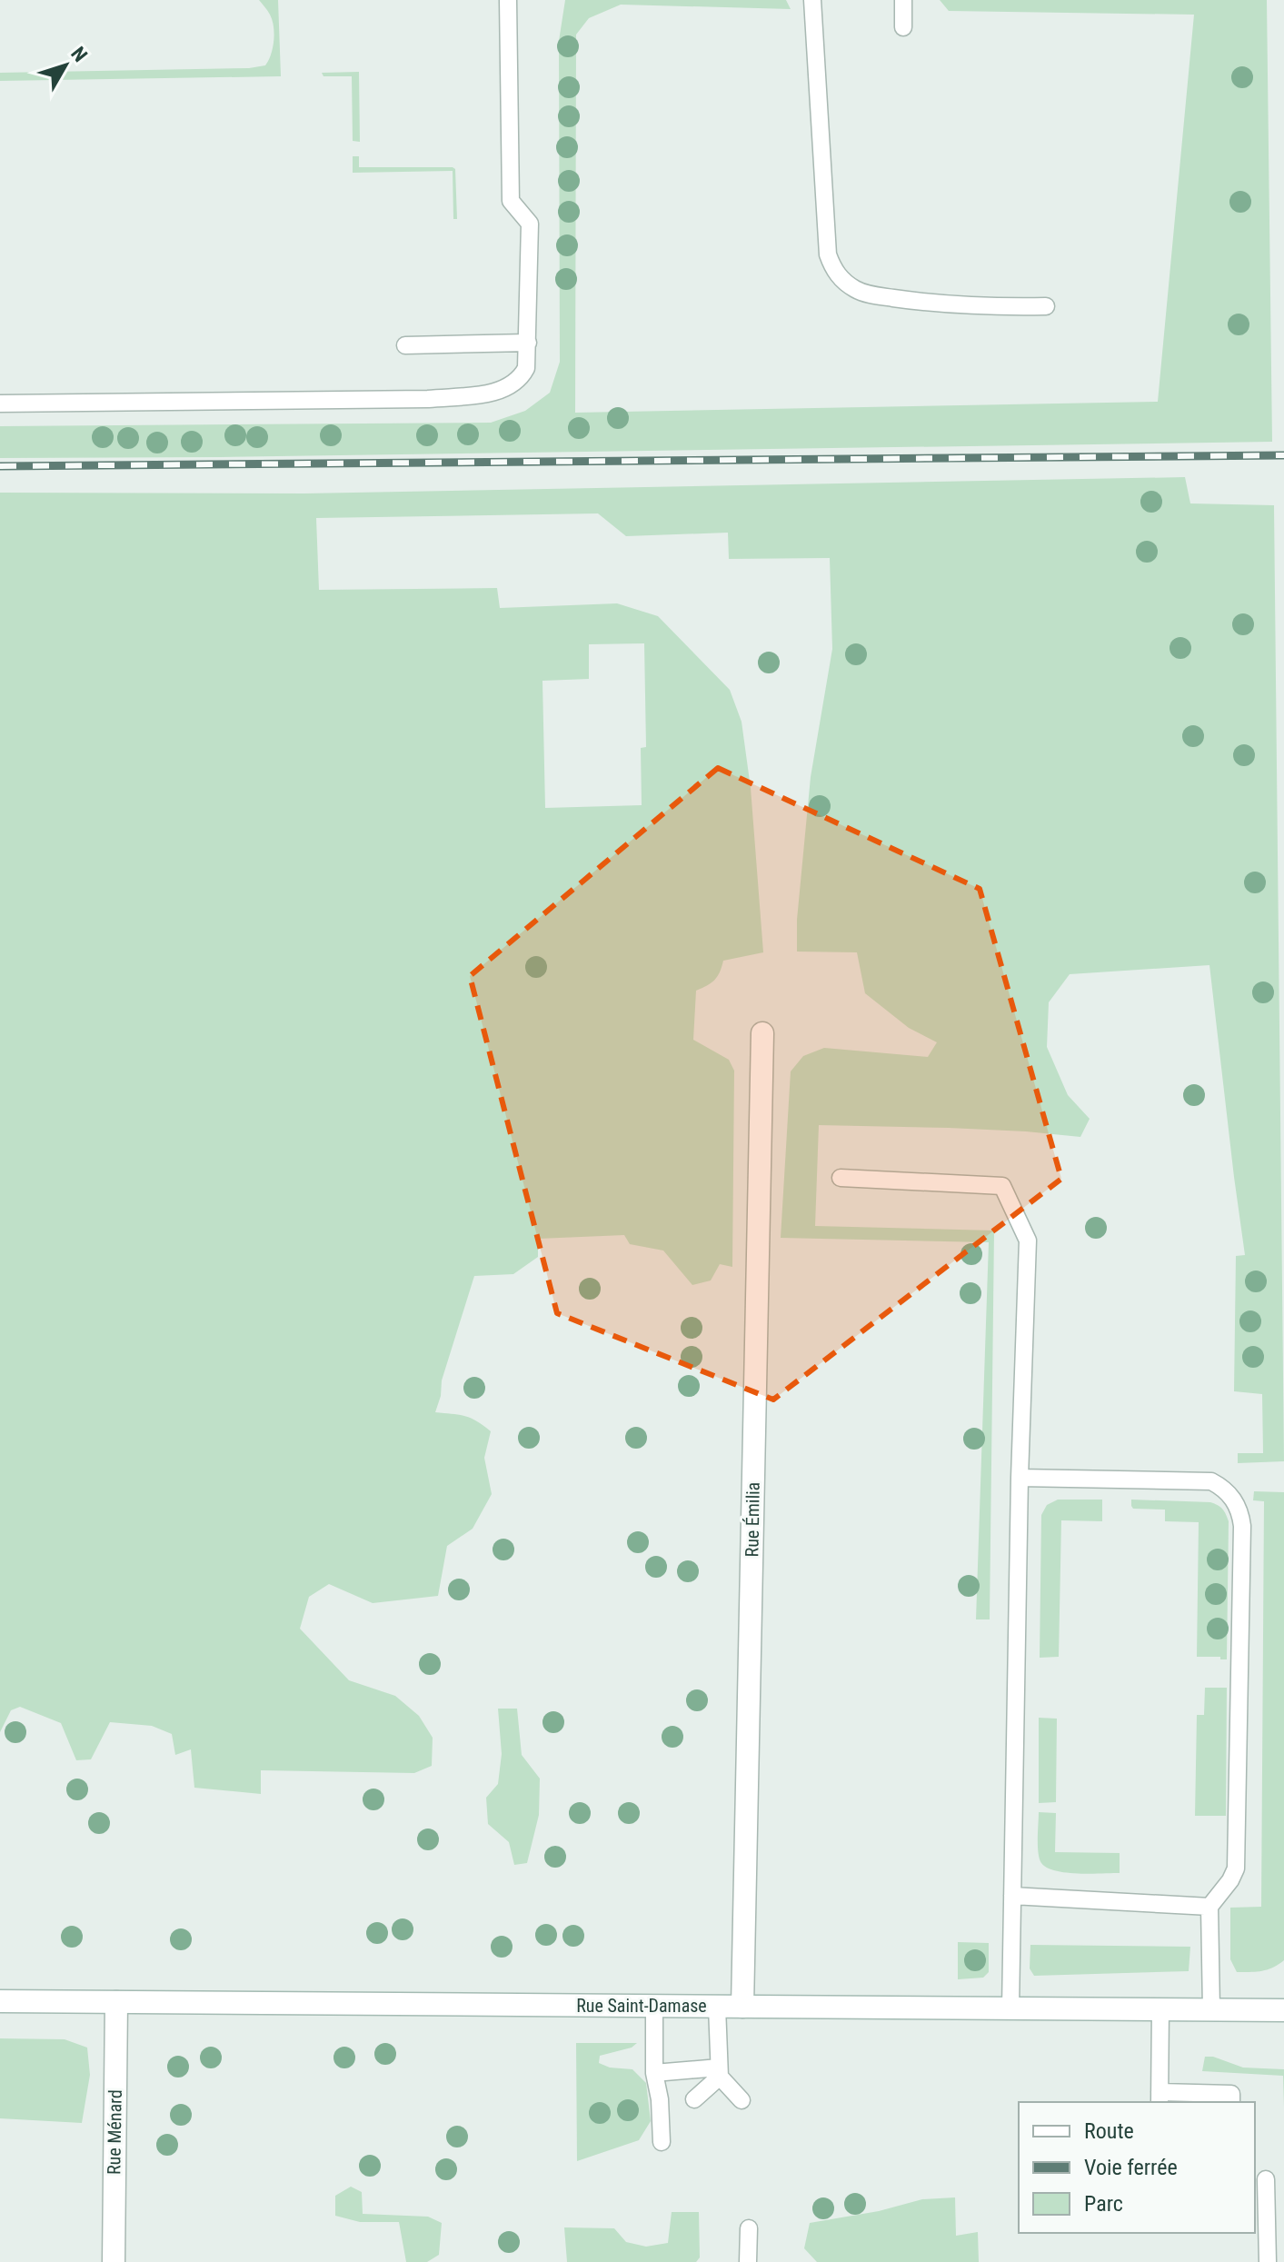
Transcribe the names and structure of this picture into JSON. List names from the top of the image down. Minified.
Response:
{"streets":{"street":["Rue Émilia","Rue Saint-Damase","Rue Ménard"]},"crossings":[["Rue Émilia","Rue Saint-Damase"],["Rue Saint-Damase","Rue Ménard"]],"legend":["Route","Voie ferrée","Parc"],"north":"top right"}
